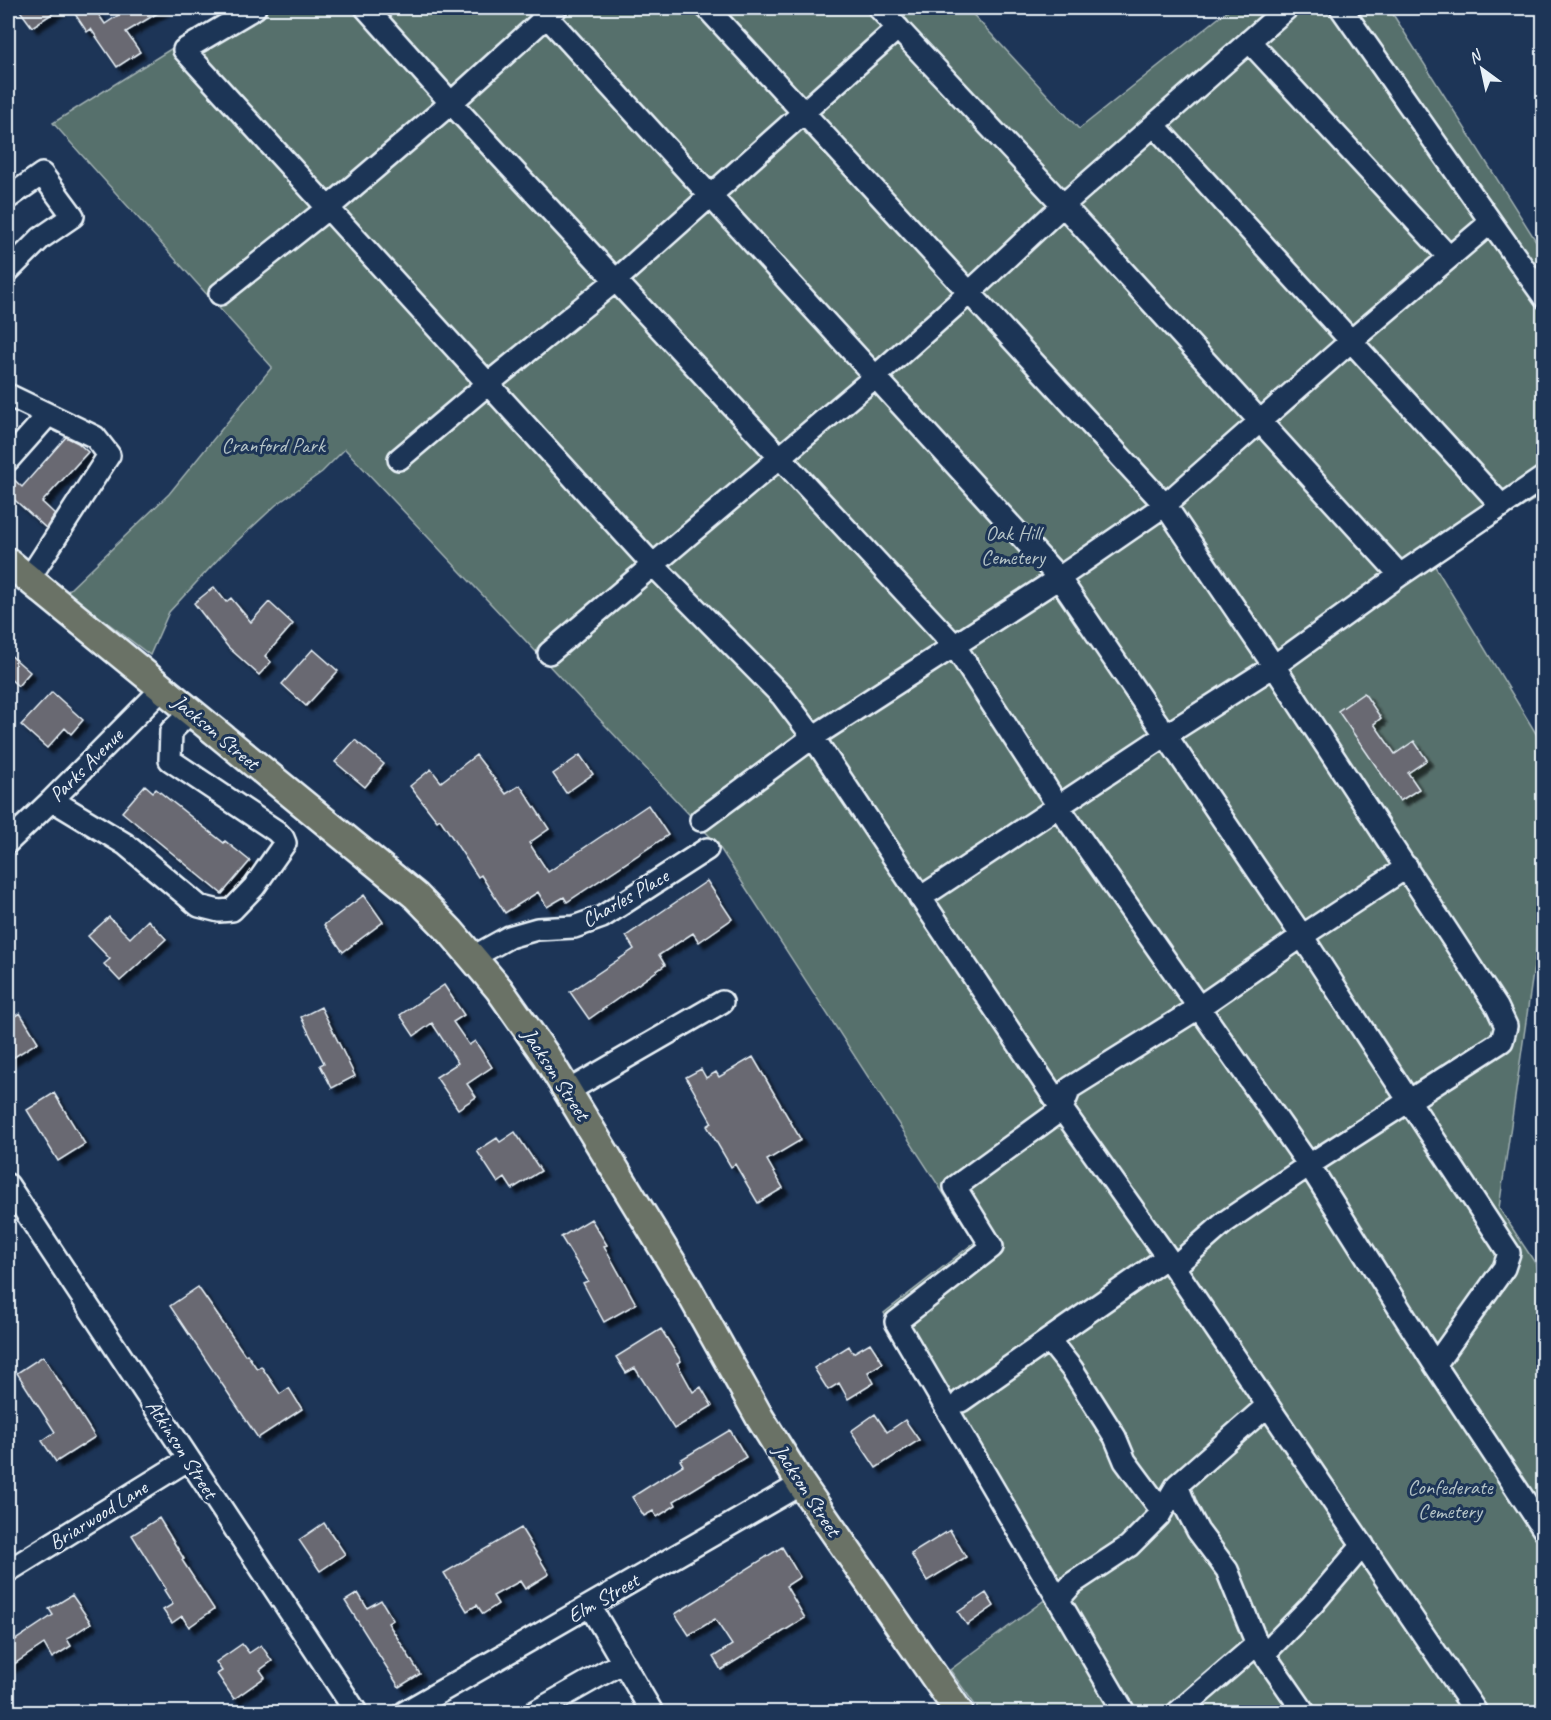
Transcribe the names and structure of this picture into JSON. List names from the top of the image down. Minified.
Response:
{"streets":{"main road":["Jackson Street"],"street":["Parks Avenue","Charles Place","Atkinson Street","Briarwood Lane","Elm Street"]},"crossings":[["Jackson Street","Parks Avenue"],["Jackson Street","Charles Place"],["Jackson Street","Elm Street"],["Atkinson Street","Briarwood Lane"]],"parks":["Cranford Park","Oak Hill Cemetery","Confederate Cemetery"],"north":"top left"}
